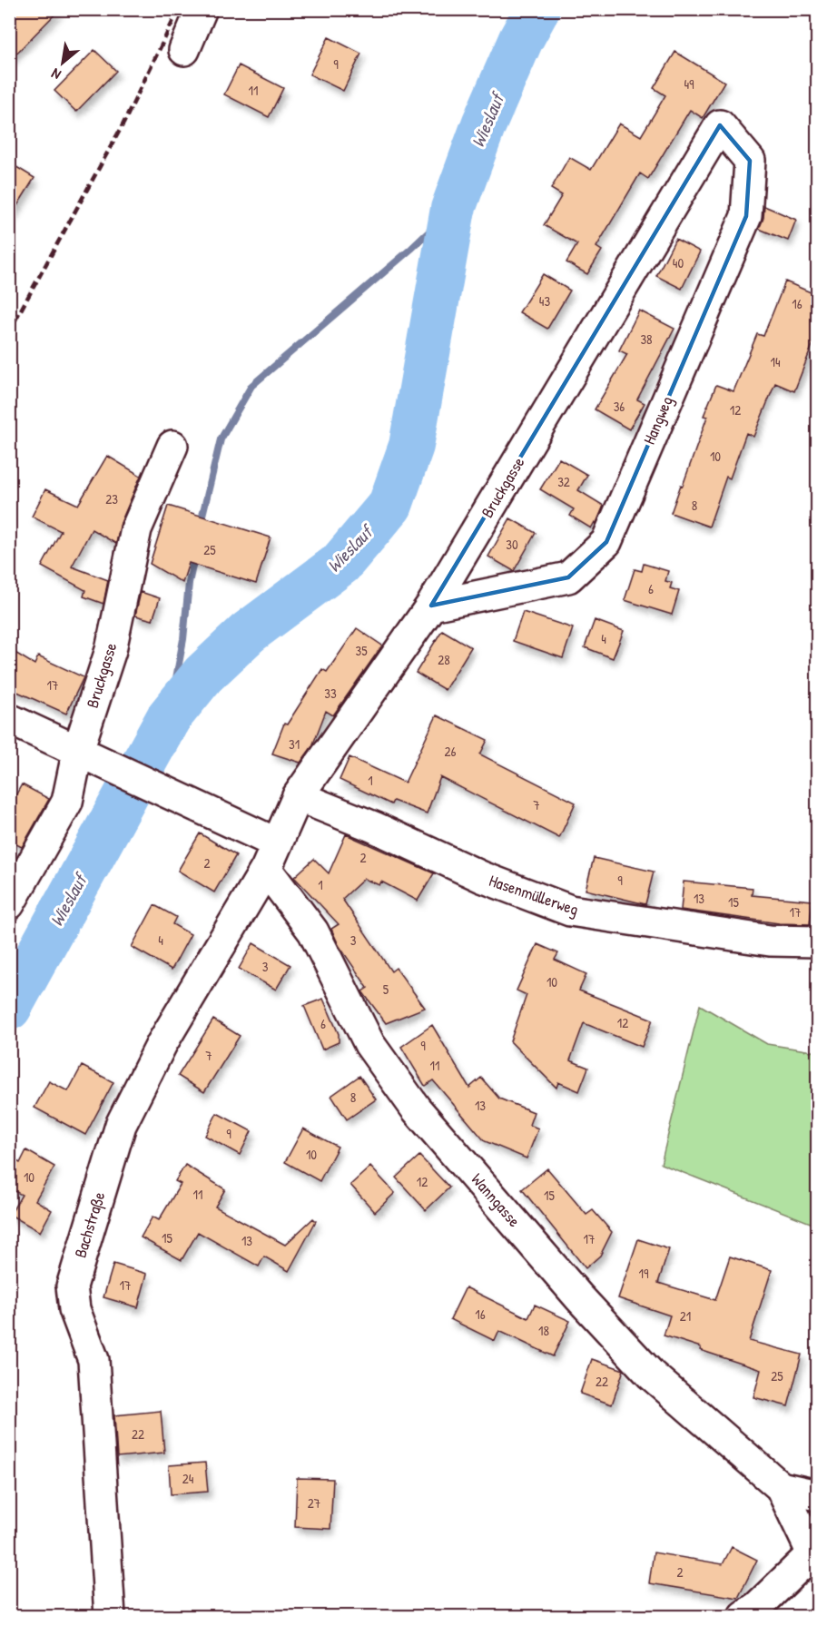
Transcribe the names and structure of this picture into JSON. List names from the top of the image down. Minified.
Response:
{"streets":{"street":["Hangweg","Bruckgasse","Hasenmüllerweg","Wanngasse","Bachstraße"]},"crossings":[["Hangweg","Bruckgasse"],["Bruckgasse","Hasenmüllerweg"],["Bruckgasse","Wanngasse"],["Bruckgasse","Bachstraße"],["Wanngasse","Bachstraße"]],"water":["Wieslauf"],"house_numbers":["9","49","11","40","43","16","38","14","36","12","10","32","23","8","30","25","6","4","35","28","17","33","31","26","1","7","2","2","9","1","13","15","17","4","3","3","10","5","12","6","9","7","11","8","13","9","10","10","12","11","15","15","17","13","19","17","16","21","18","25","22","22","24","27","2"],"north":"bottom left"}
